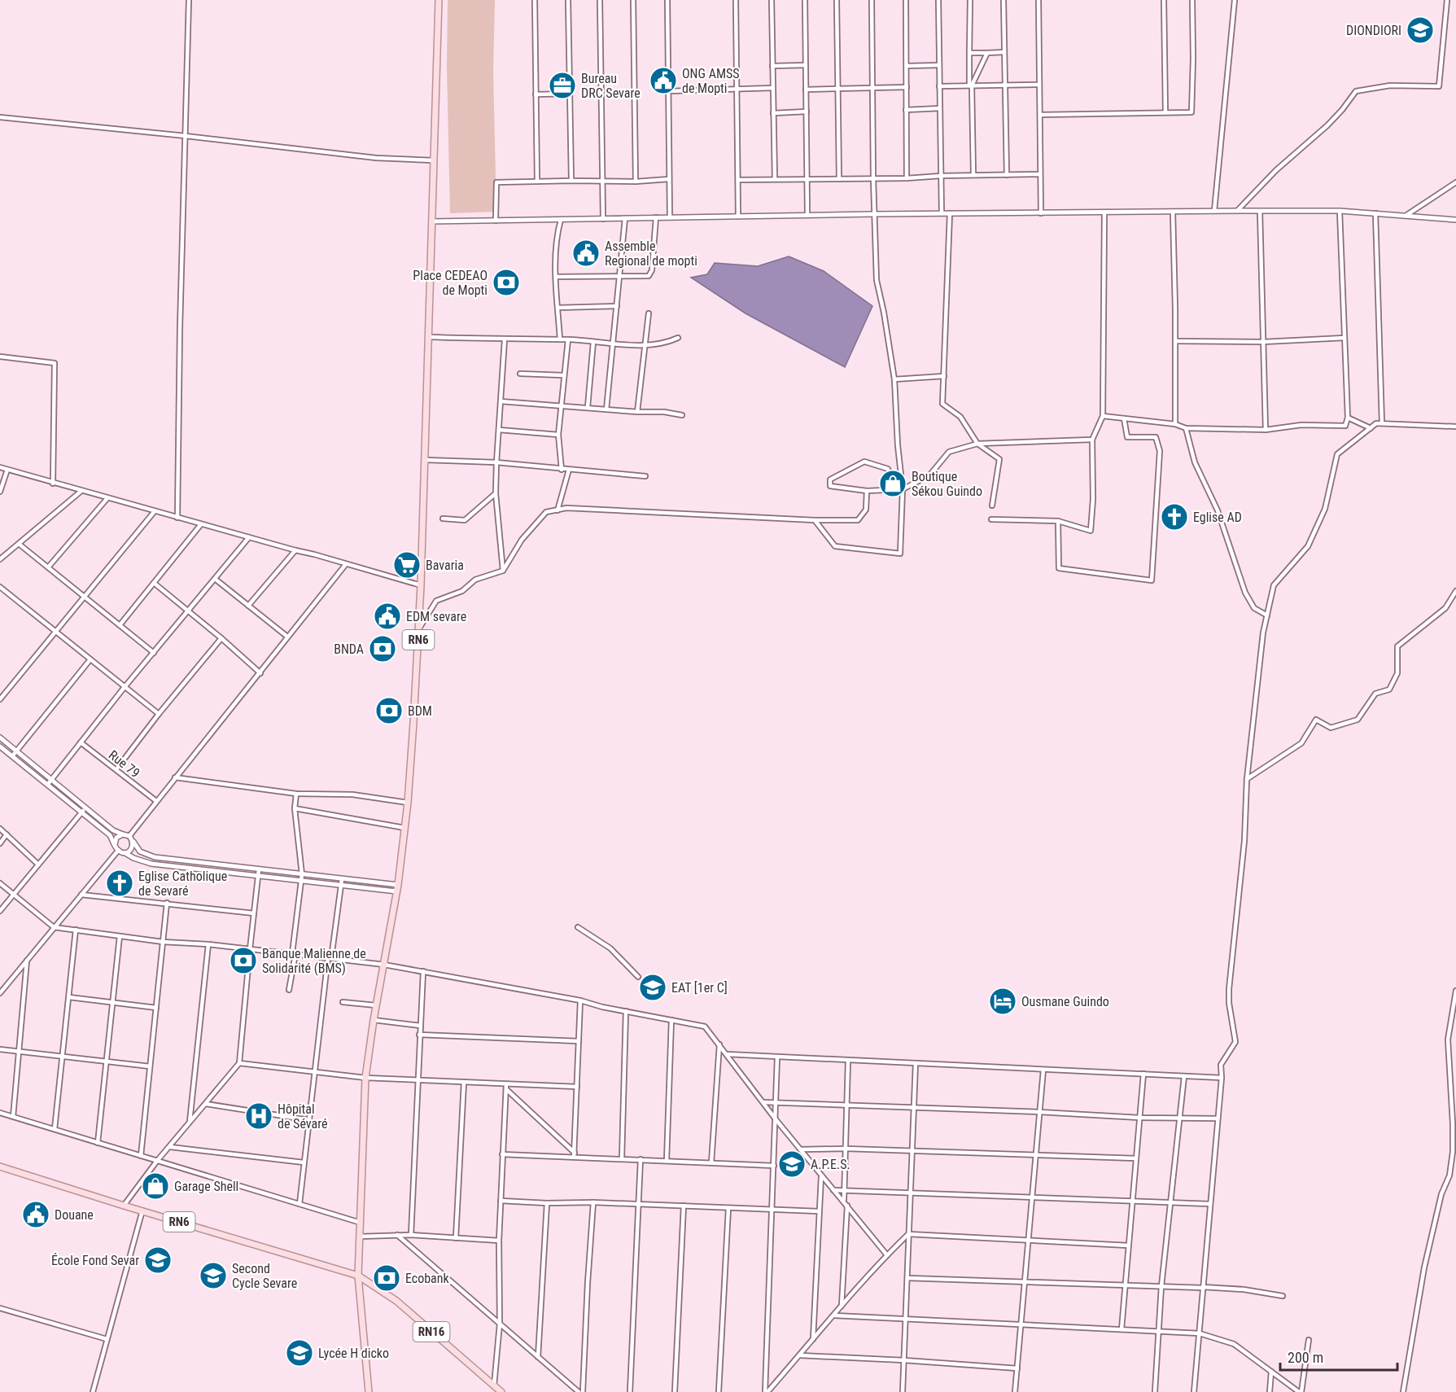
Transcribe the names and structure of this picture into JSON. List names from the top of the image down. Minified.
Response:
{"streets":{"main road":["RN6","RN16"],"street":["Rue 79"]},"crossings":[["RN6","RN16"]],"places":{"school or university":["DIONDIORI","EAT [1er C]","A.P.E.S.","École Fond Sevar","Second Cycle Sevare","Lycée H dicko"],"public building":["ONG AMSS de Mopti","Assemble Regional de mopti","EDM sevare","Douane"],"office":["Bureau DRC Sevare"],"bank":["Place CEDEAO de Mopti","BNDA","BDM","Banque Malienne de Solidarité (BMS)","Ecobank"],"shop":["Boutique Sékou Guindo","Garage Shell"],"church":["Eglise AD","Eglise Catholique de Sevaré"],"supermarket":["Bavaria"],"hotel":["Ousmane Guindo"],"hospital":["Hôpital de Sévaré"]},"scale_bar":"200 m"}
